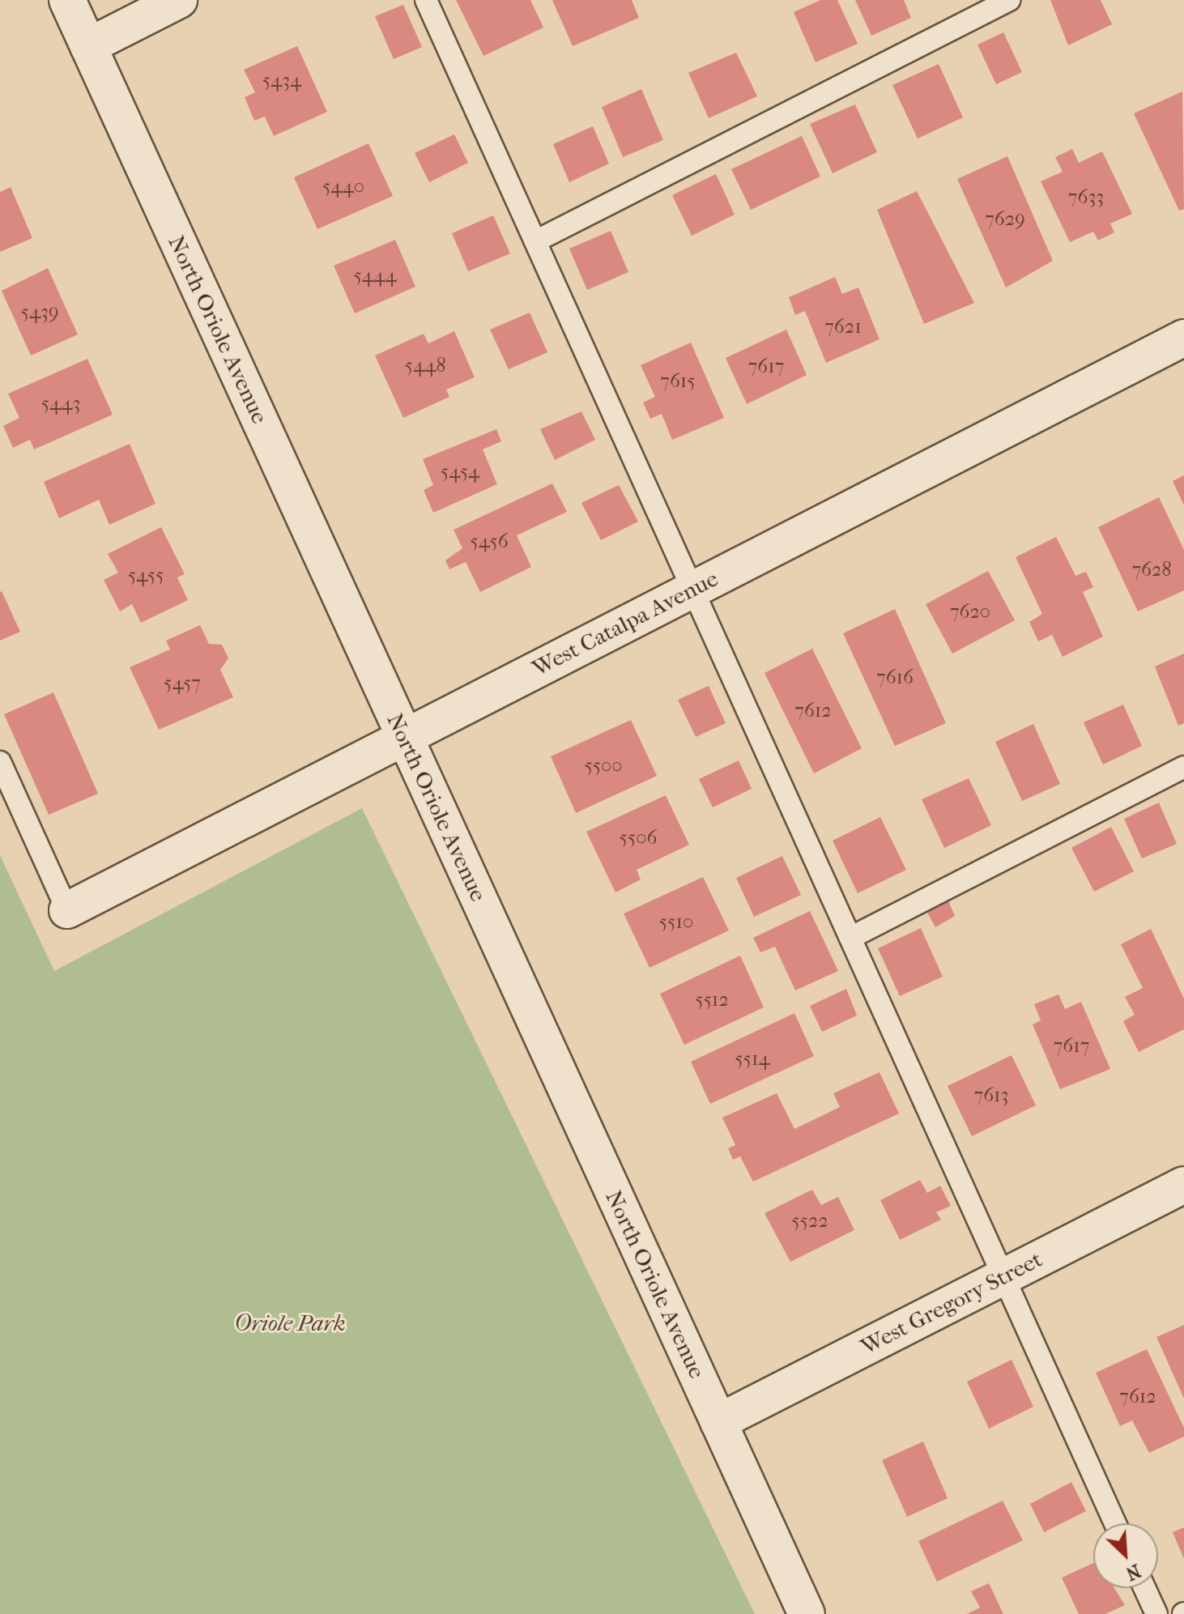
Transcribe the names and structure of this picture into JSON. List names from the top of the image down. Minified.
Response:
{"streets":{"street":["North Oriole Avenue","West Catalpa Avenue","West Gregory Street"]},"crossings":[["North Oriole Avenue","West Catalpa Avenue"],["North Oriole Avenue","West Gregory Street"]],"parks":["Oriole Park"],"house_numbers":["5434","5440","7633","7629","5444","5439","7621","5448","7617","7615","5443","5454","5456","7628","5455","7620","7616","5457","7612","5500","5506","5510","5512","7617","5514","7613","5522","7612"],"north":"bottom right"}
